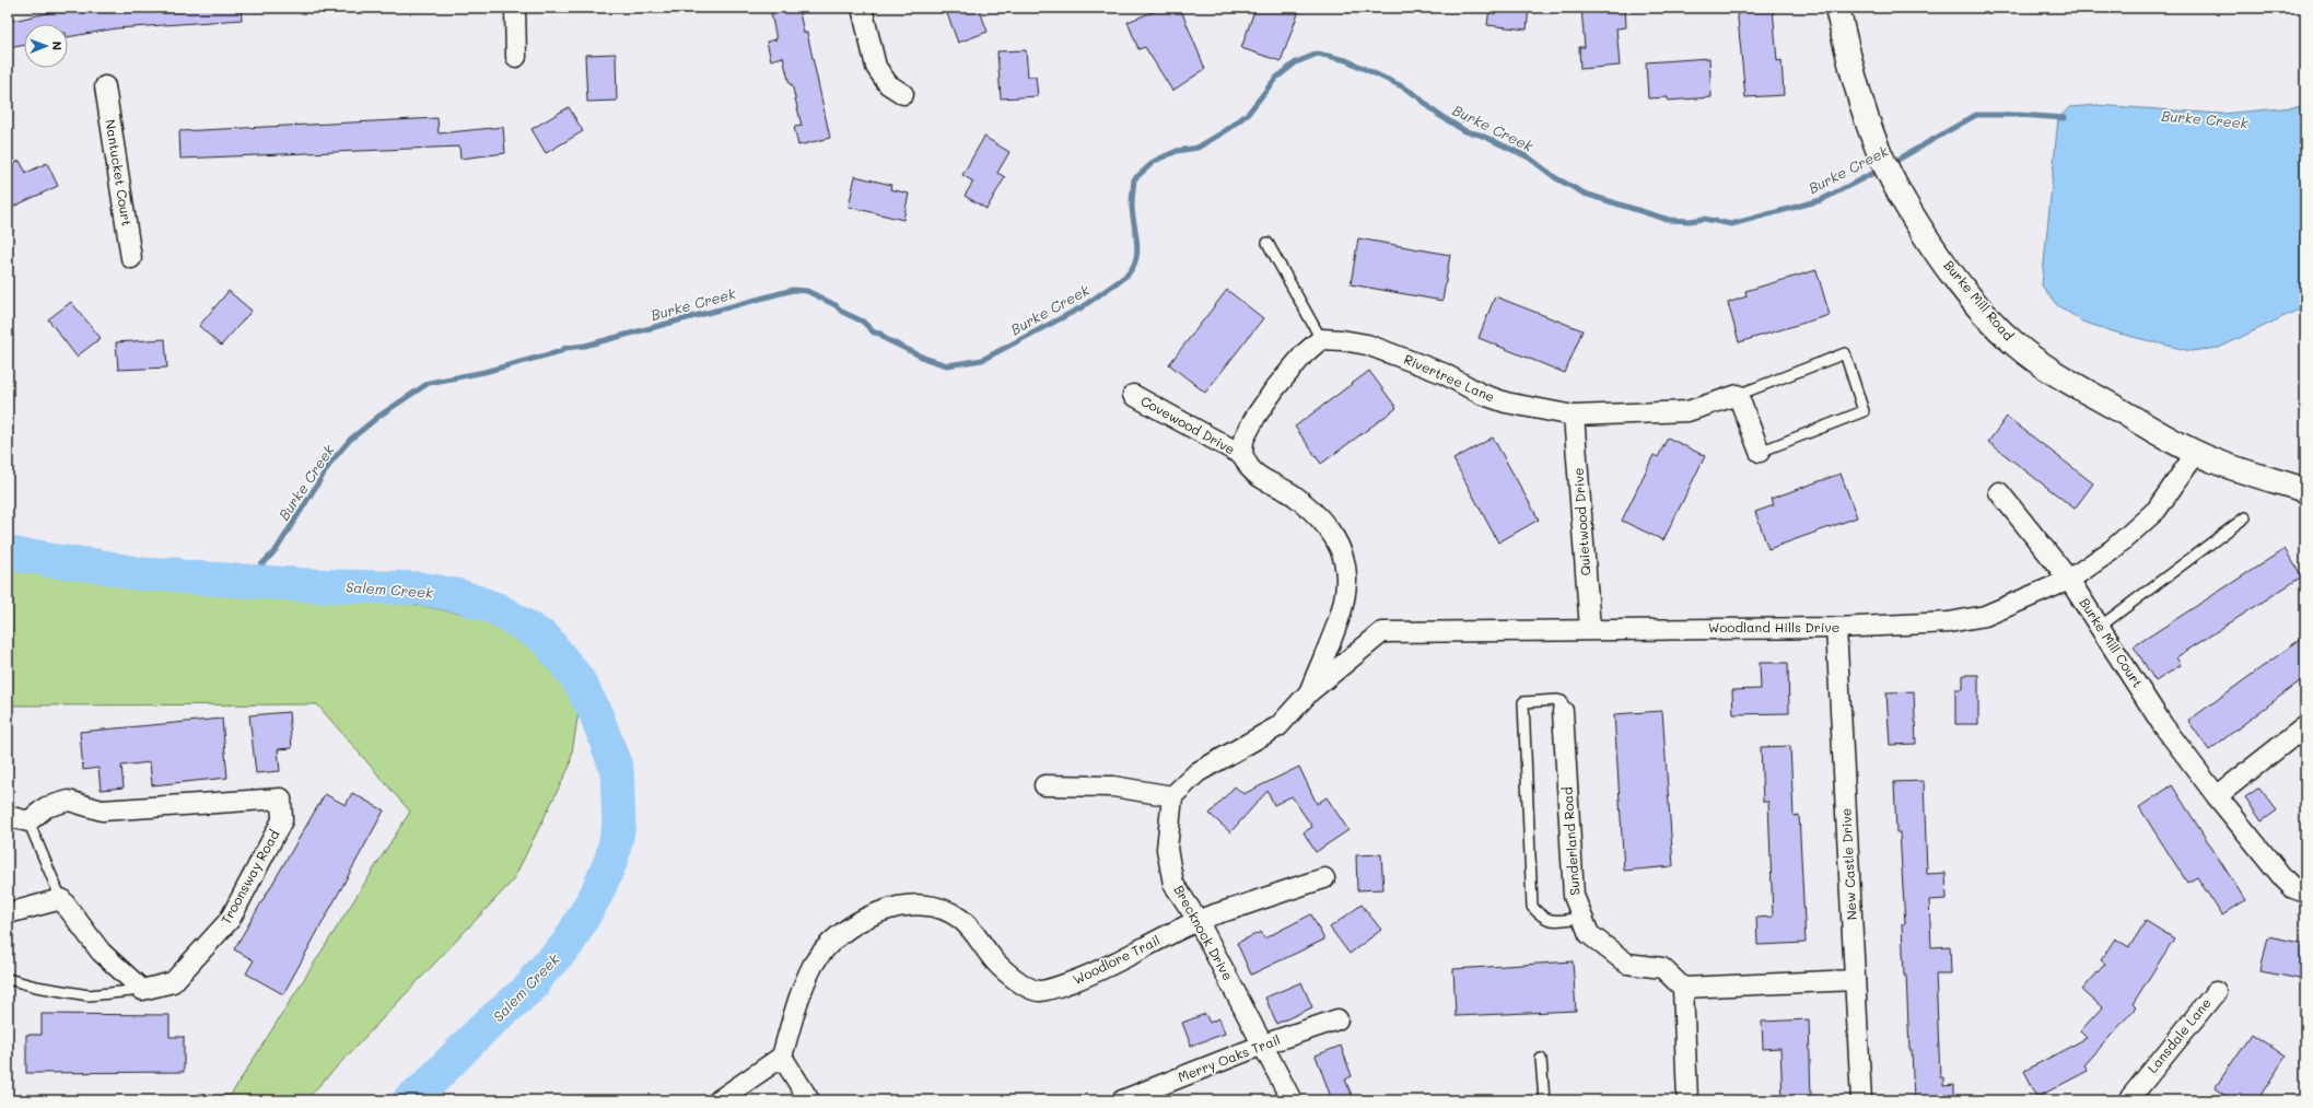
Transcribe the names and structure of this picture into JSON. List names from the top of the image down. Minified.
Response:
{"streets":{"street":["Nantucket Court","Burke Mill Road","Rivertree Lane","Covewood Drive","Quietwood Drive","Woodland Hills Drive","Burke Mill Court","Sunderland Road","New Castle Drive","Troonsway Road","Brecknock Drive","Woodlore Trail","Lansdale Lane","Merry Oaks Trail"]},"crossings":[["Burke Mill Road","Woodland Hills Drive"],["Rivertree Lane","Quietwood Drive"],["Covewood Drive","Woodland Hills Drive"],["Quietwood Drive","Woodland Hills Drive"],["Woodland Hills Drive","Burke Mill Court"],["Woodland Hills Drive","New Castle Drive"],["Brecknock Drive","Woodlore Trail"],["Brecknock Drive","Merry Oaks Trail"]],"water":["Burke Creek","Salem Creek"],"north":"right"}
